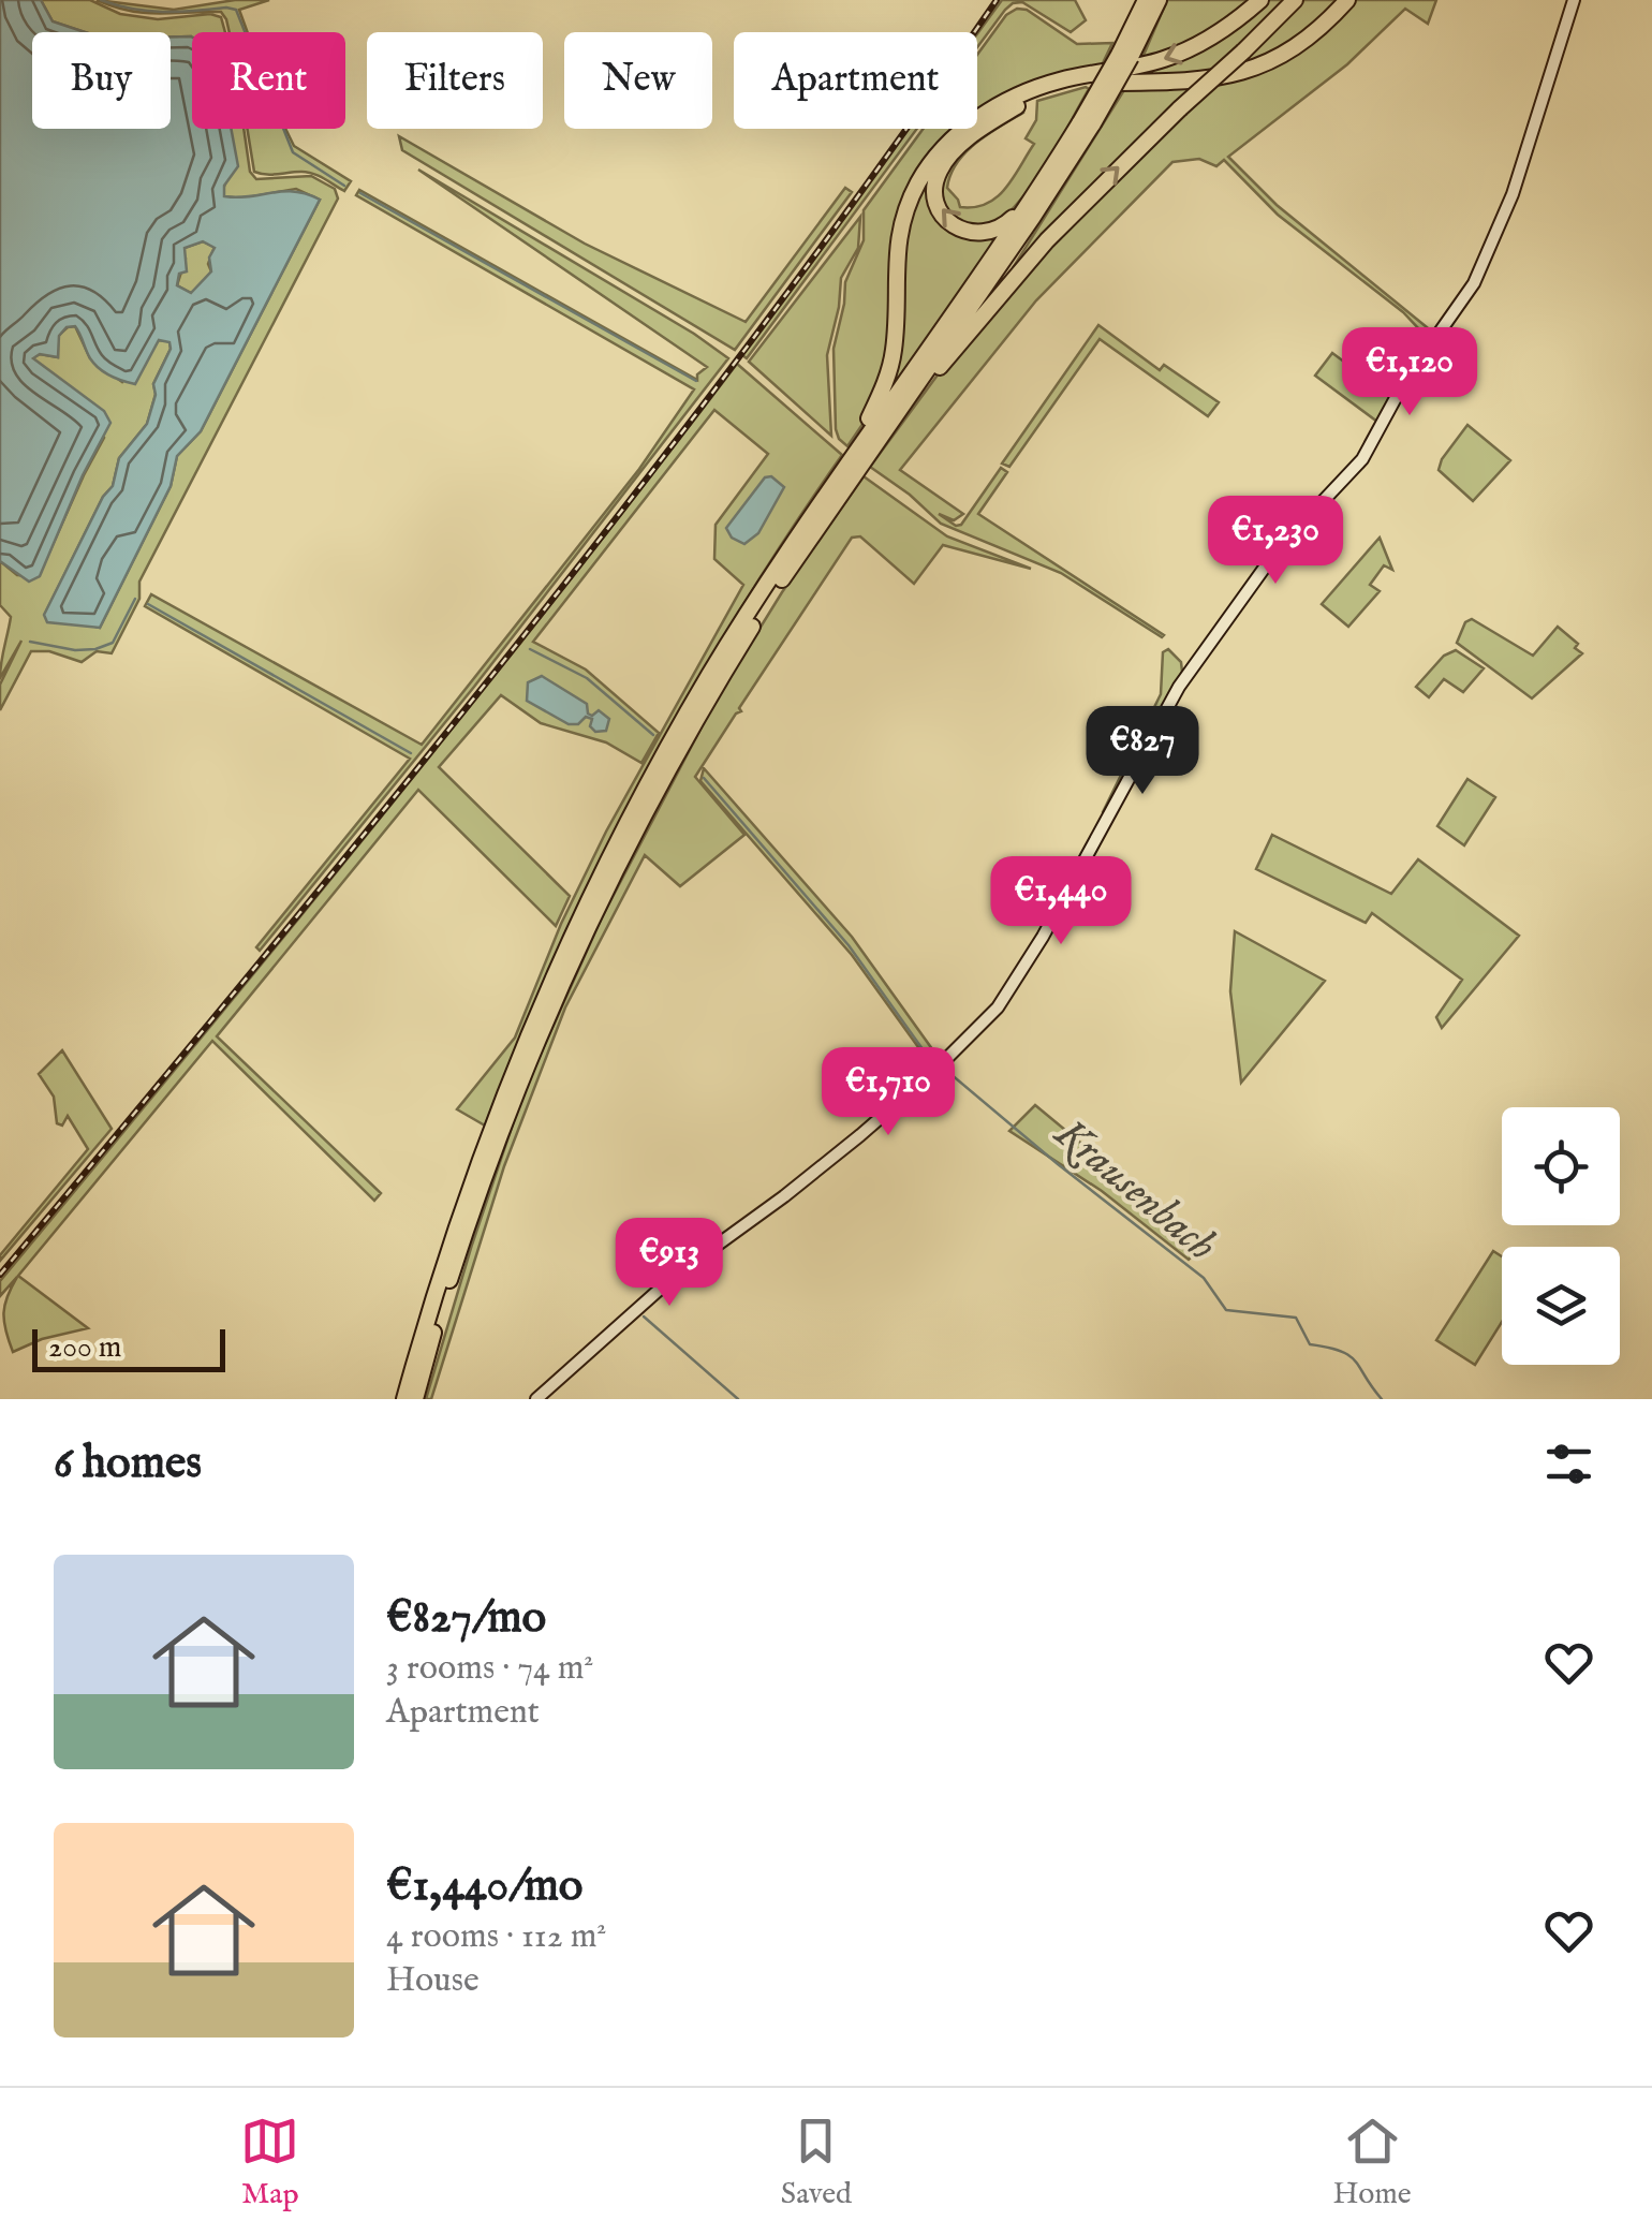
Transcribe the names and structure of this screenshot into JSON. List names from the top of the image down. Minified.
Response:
{"water":["Krausenbach"],"scale_bar":"200 m","page":{"chip":["Buy","Rent","Filters","New","Apartment"],"price":["€1,120","€1,230","€827","€1,440","€1,710","€913"],"scale":"200 m","heading":"6 homes","list":[{"name":"€827/mo","note":"3 rooms · 74 m² · Apartment"},{"name":"€1,440/mo","note":"4 rooms · 112 m² · House"}],"tabs":["Map","Saved","Home"]}}
